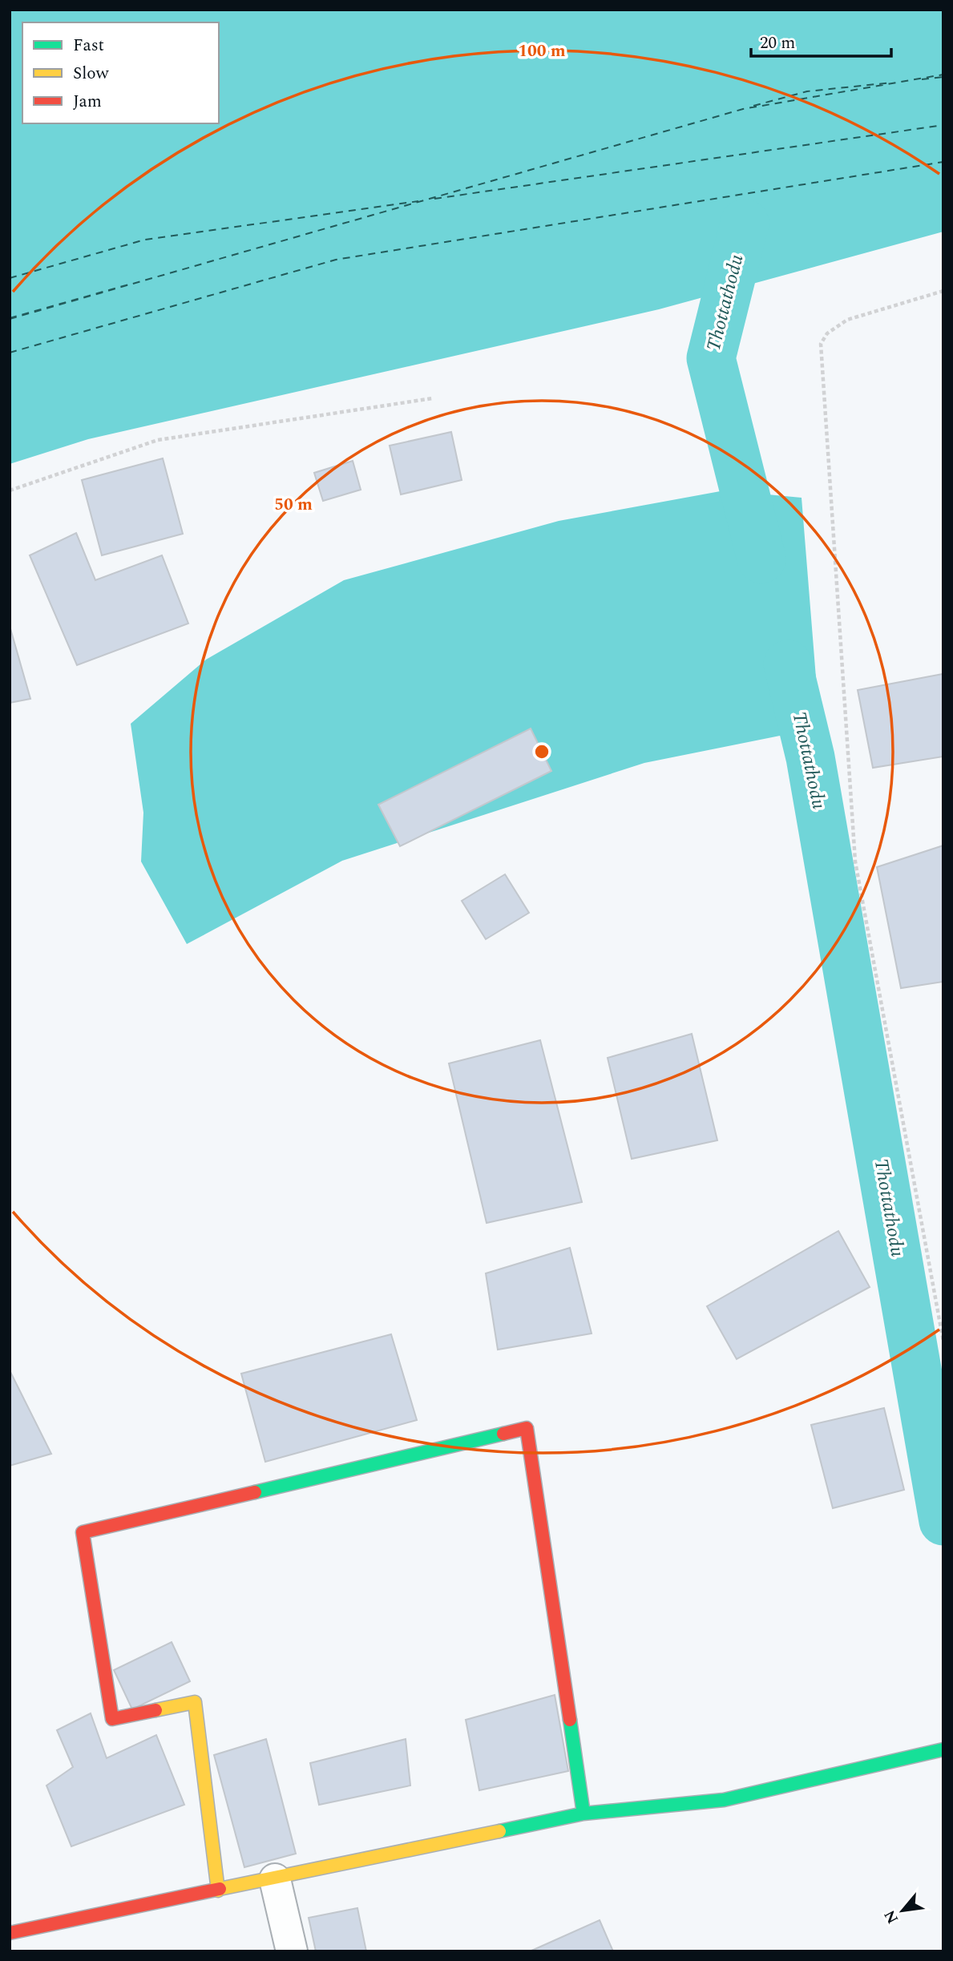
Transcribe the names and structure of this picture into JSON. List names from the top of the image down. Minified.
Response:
{"water":["Thottathodu"],"legend":["Fast","Slow","Jam"],"scale_bar":"20 m","north":"bottom left","rings":["100 m","50 m"]}
